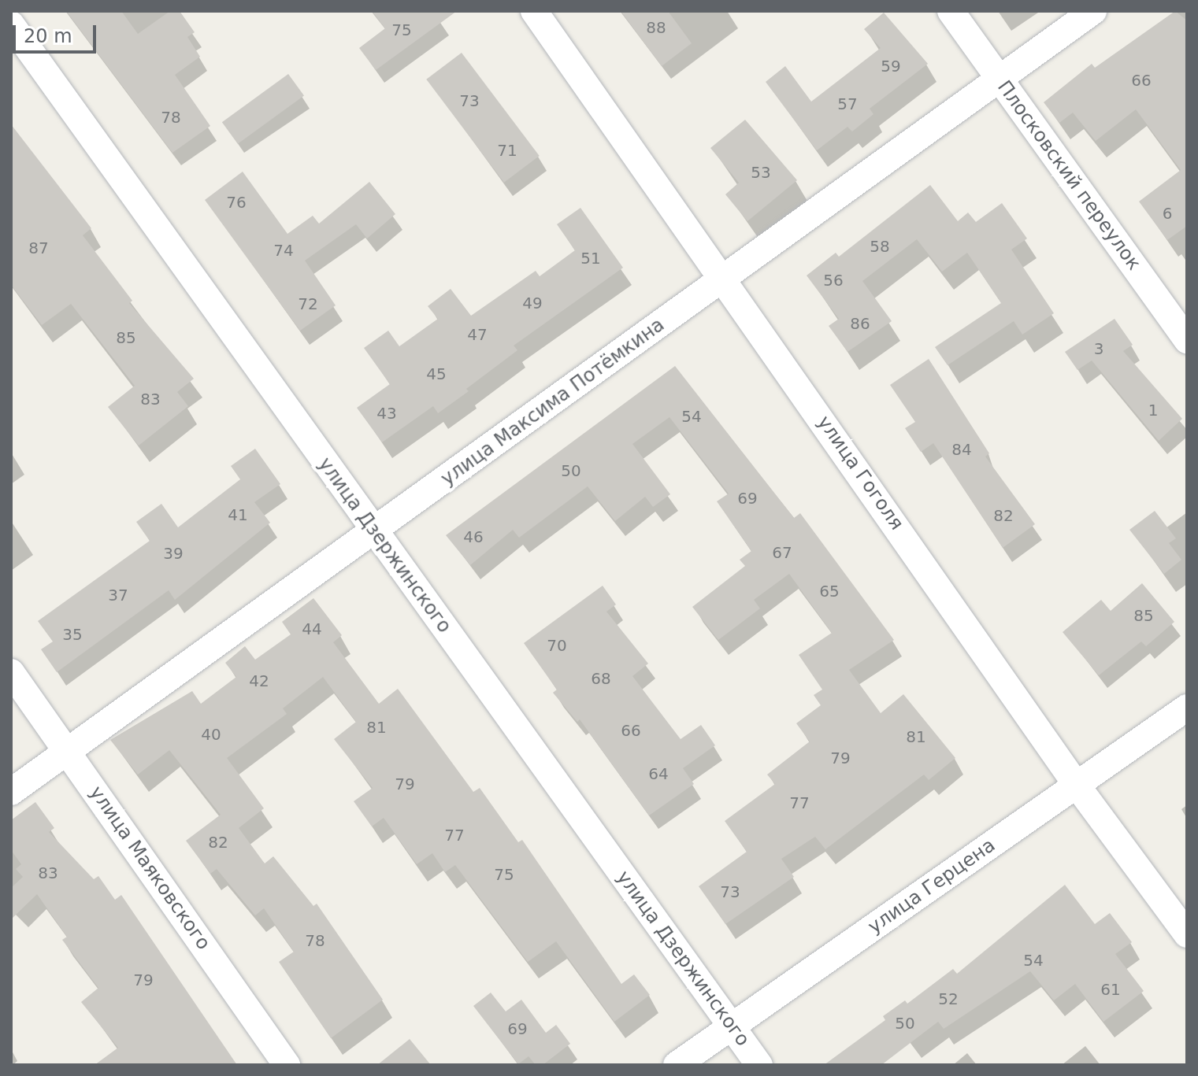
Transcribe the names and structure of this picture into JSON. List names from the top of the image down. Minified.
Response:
{"streets":{"street":["Плосковский переулок","улица Максима Потёмкина","улица Гоголя","улица Дзержинского","улица Маяковского","улица Герцена"]},"crossings":[["Плосковский переулок","улица Максима Потёмкина"],["улица Максима Потёмкина","улица Гоголя"],["улица Максима Потёмкина","улица Дзержинского"],["улица Максима Потёмкина","улица Маяковского"],["улица Гоголя","улица Герцена"],["улица Дзержинского","улица Герцена"]],"house_numbers":["88","75","59","66","73","57","78","71","53","76","6","58","87","74","51","56","49","72","86","47","85","3","45","83","1","43","54","84","50","69","41","82","46","67","39","65","37","85","44","35","70","68","42","81","66","40","81","79","64","79","77","77","82","83","75","73","78","54","79","61","52","50","69"],"scale_bar":"20 m"}
